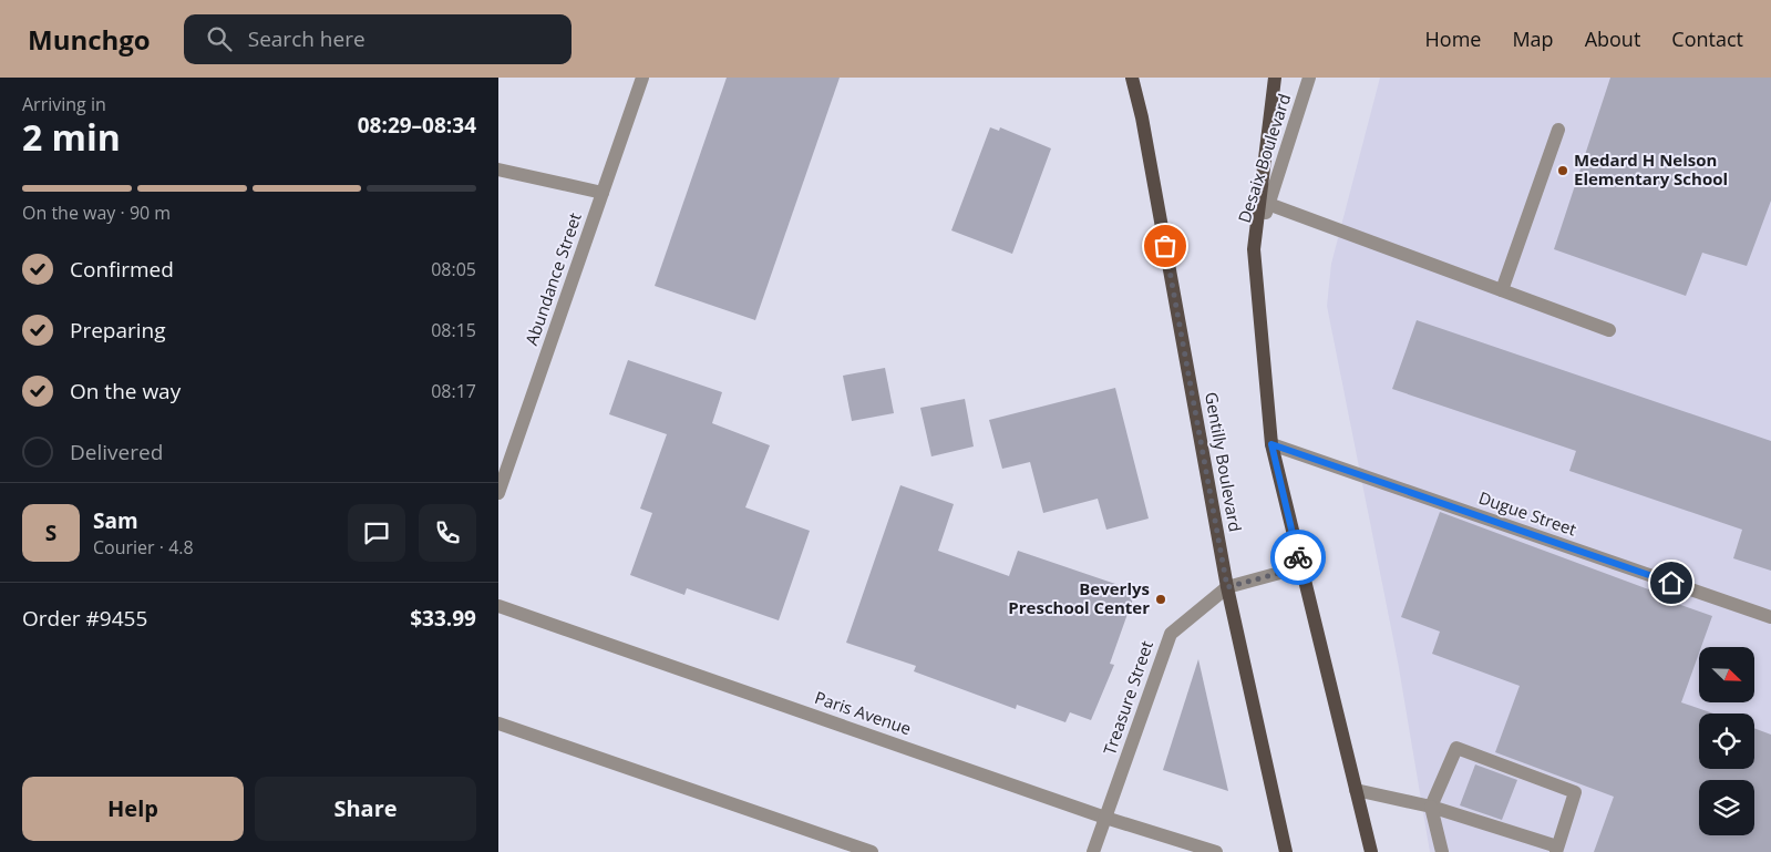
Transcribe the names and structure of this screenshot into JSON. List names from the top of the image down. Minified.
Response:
{"streets":{"main road":["Gentilly Boulevard"],"street":["Desaix Boulevard","Abundance Street","Dugue Street","Treasure Street","Paris Avenue"]},"crossings":[["Gentilly Boulevard","Treasure Street"],["Treasure Street","Paris Avenue"]],"places":["Medard H Nelson Elementary School","Beverlys Preschool Center"],"north":"bottom right","page":{"header":"Munchgo","search":"Search here","nav":["Home","Map","About","Contact"],"heading":["2 min","Arriving in","08:29–08:34"],"panel":["Sam","Courier · 4.8","Order #9455","$33.99"],"bar":"On the way · 90 m","list":[["Confirmed","08:05"],["Preparing","08:15"],["On the way","08:17"],"Delivered"],"round":"S","buttons":["Help","Share"]}}
